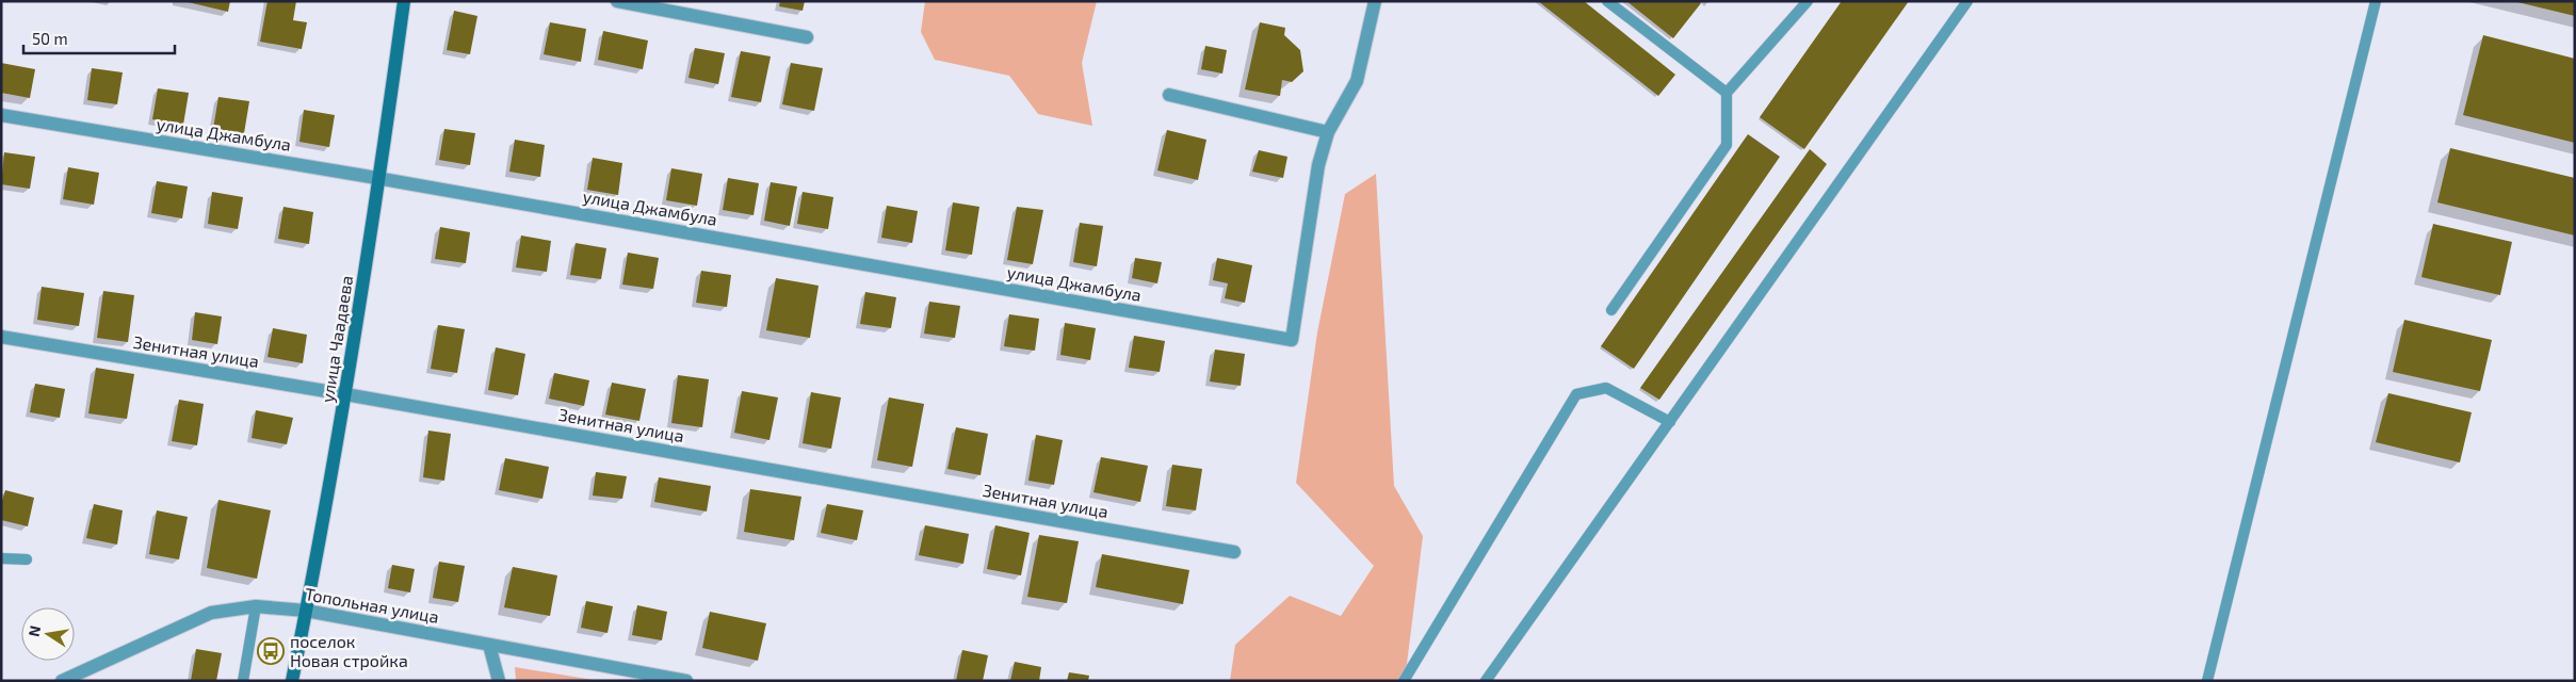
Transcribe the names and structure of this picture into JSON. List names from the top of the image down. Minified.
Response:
{"streets":{"street":["улица Джамбула","улица Чаадаева","Зенитная улица","Топольная улица"]},"crossings":[["улица Джамбула","улица Чаадаева"],["улица Чаадаева","Зенитная улица"],["улица Чаадаева","Топольная улица"]],"places":{"bus stop":["поселок Новая стройка"]},"scale_bar":"50 m","north":"left"}
